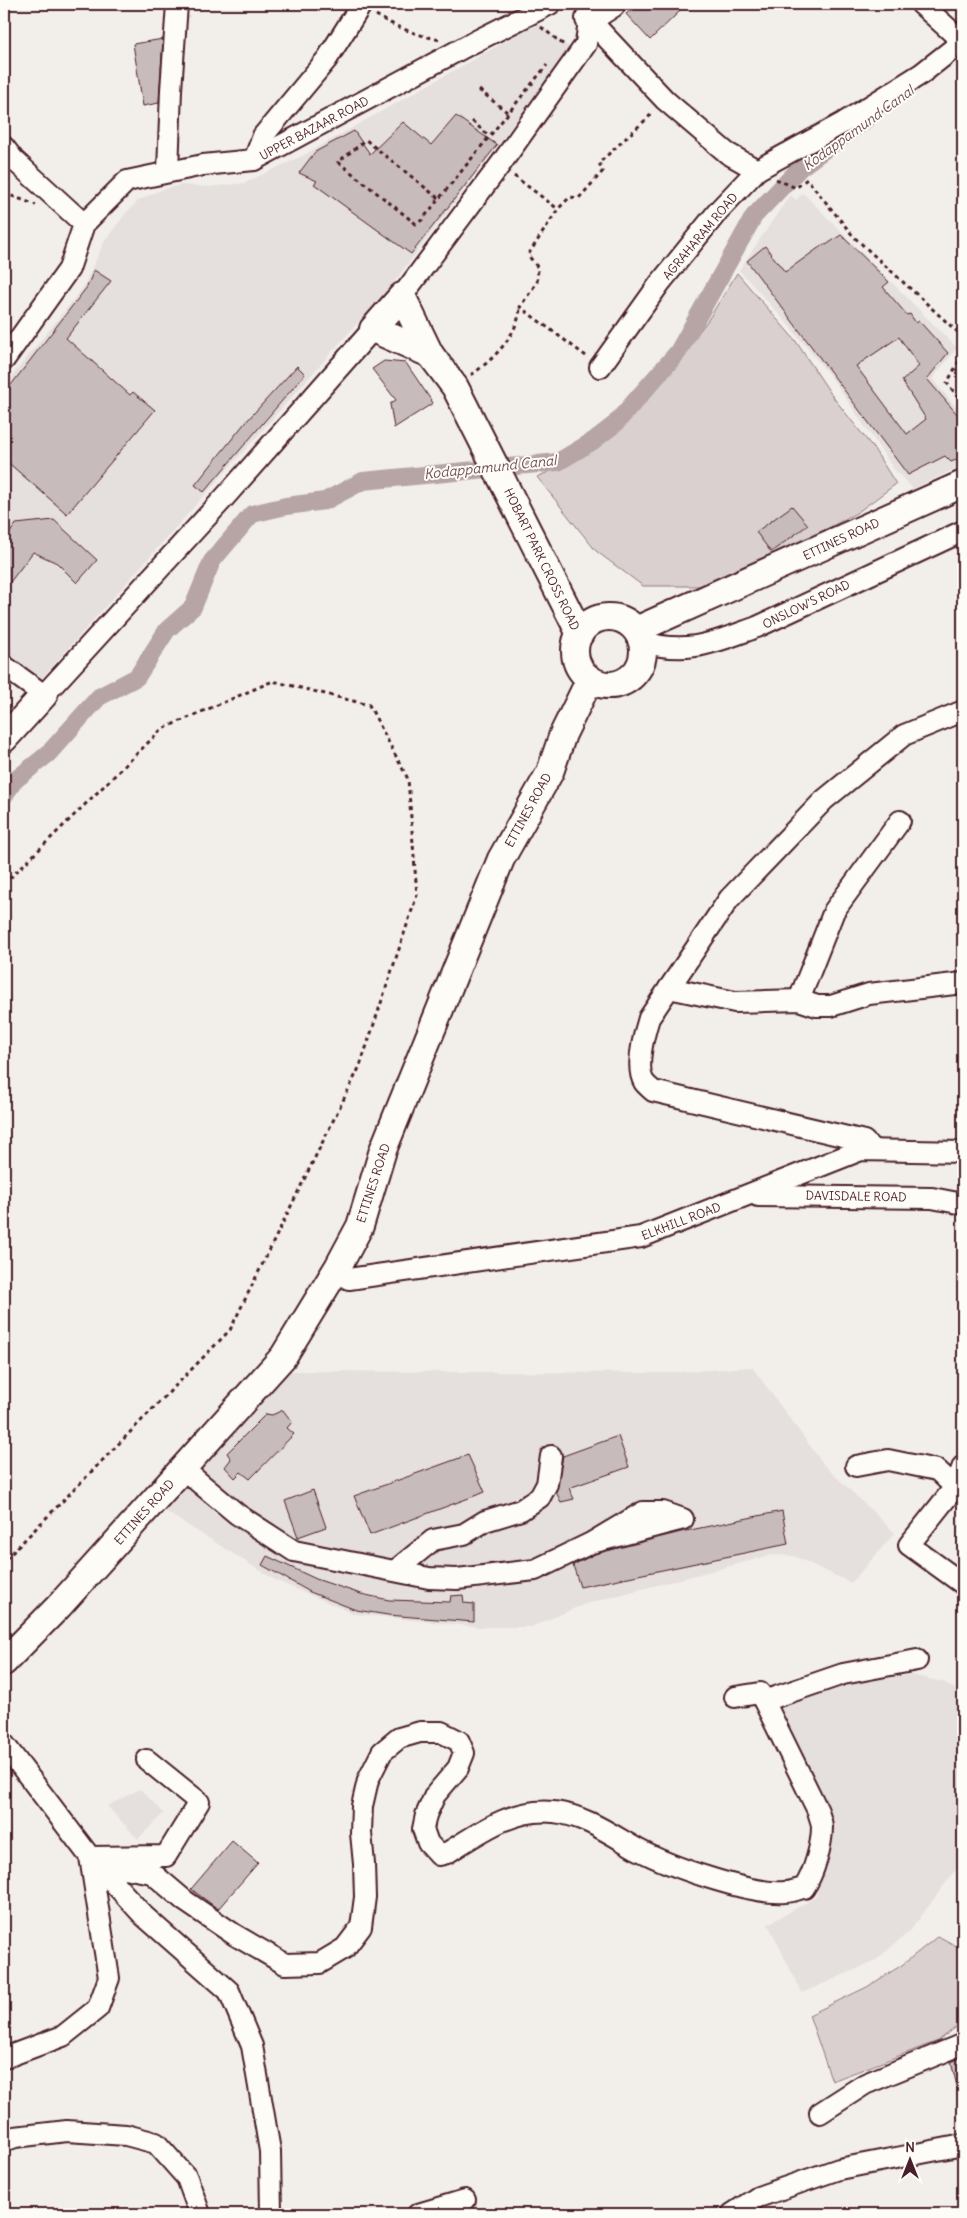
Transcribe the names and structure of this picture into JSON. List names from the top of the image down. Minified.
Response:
{"streets":{"main road":["ETTINES ROAD","HOBART PARK CROSS ROAD"],"street":["UPPER BAZAAR ROAD","AGRAHARAM ROAD","ONSLOW'S ROAD","DAVISDALE ROAD","ELKHILL ROAD"]},"crossings":[["ETTINES ROAD","HOBART PARK CROSS ROAD"],["ETTINES ROAD","ONSLOW'S ROAD"],["ETTINES ROAD","ELKHILL ROAD"],["HOBART PARK CROSS ROAD","ONSLOW'S ROAD"],["DAVISDALE ROAD","ELKHILL ROAD"]],"water":["Kodappamund Canal"],"north":"top"}
